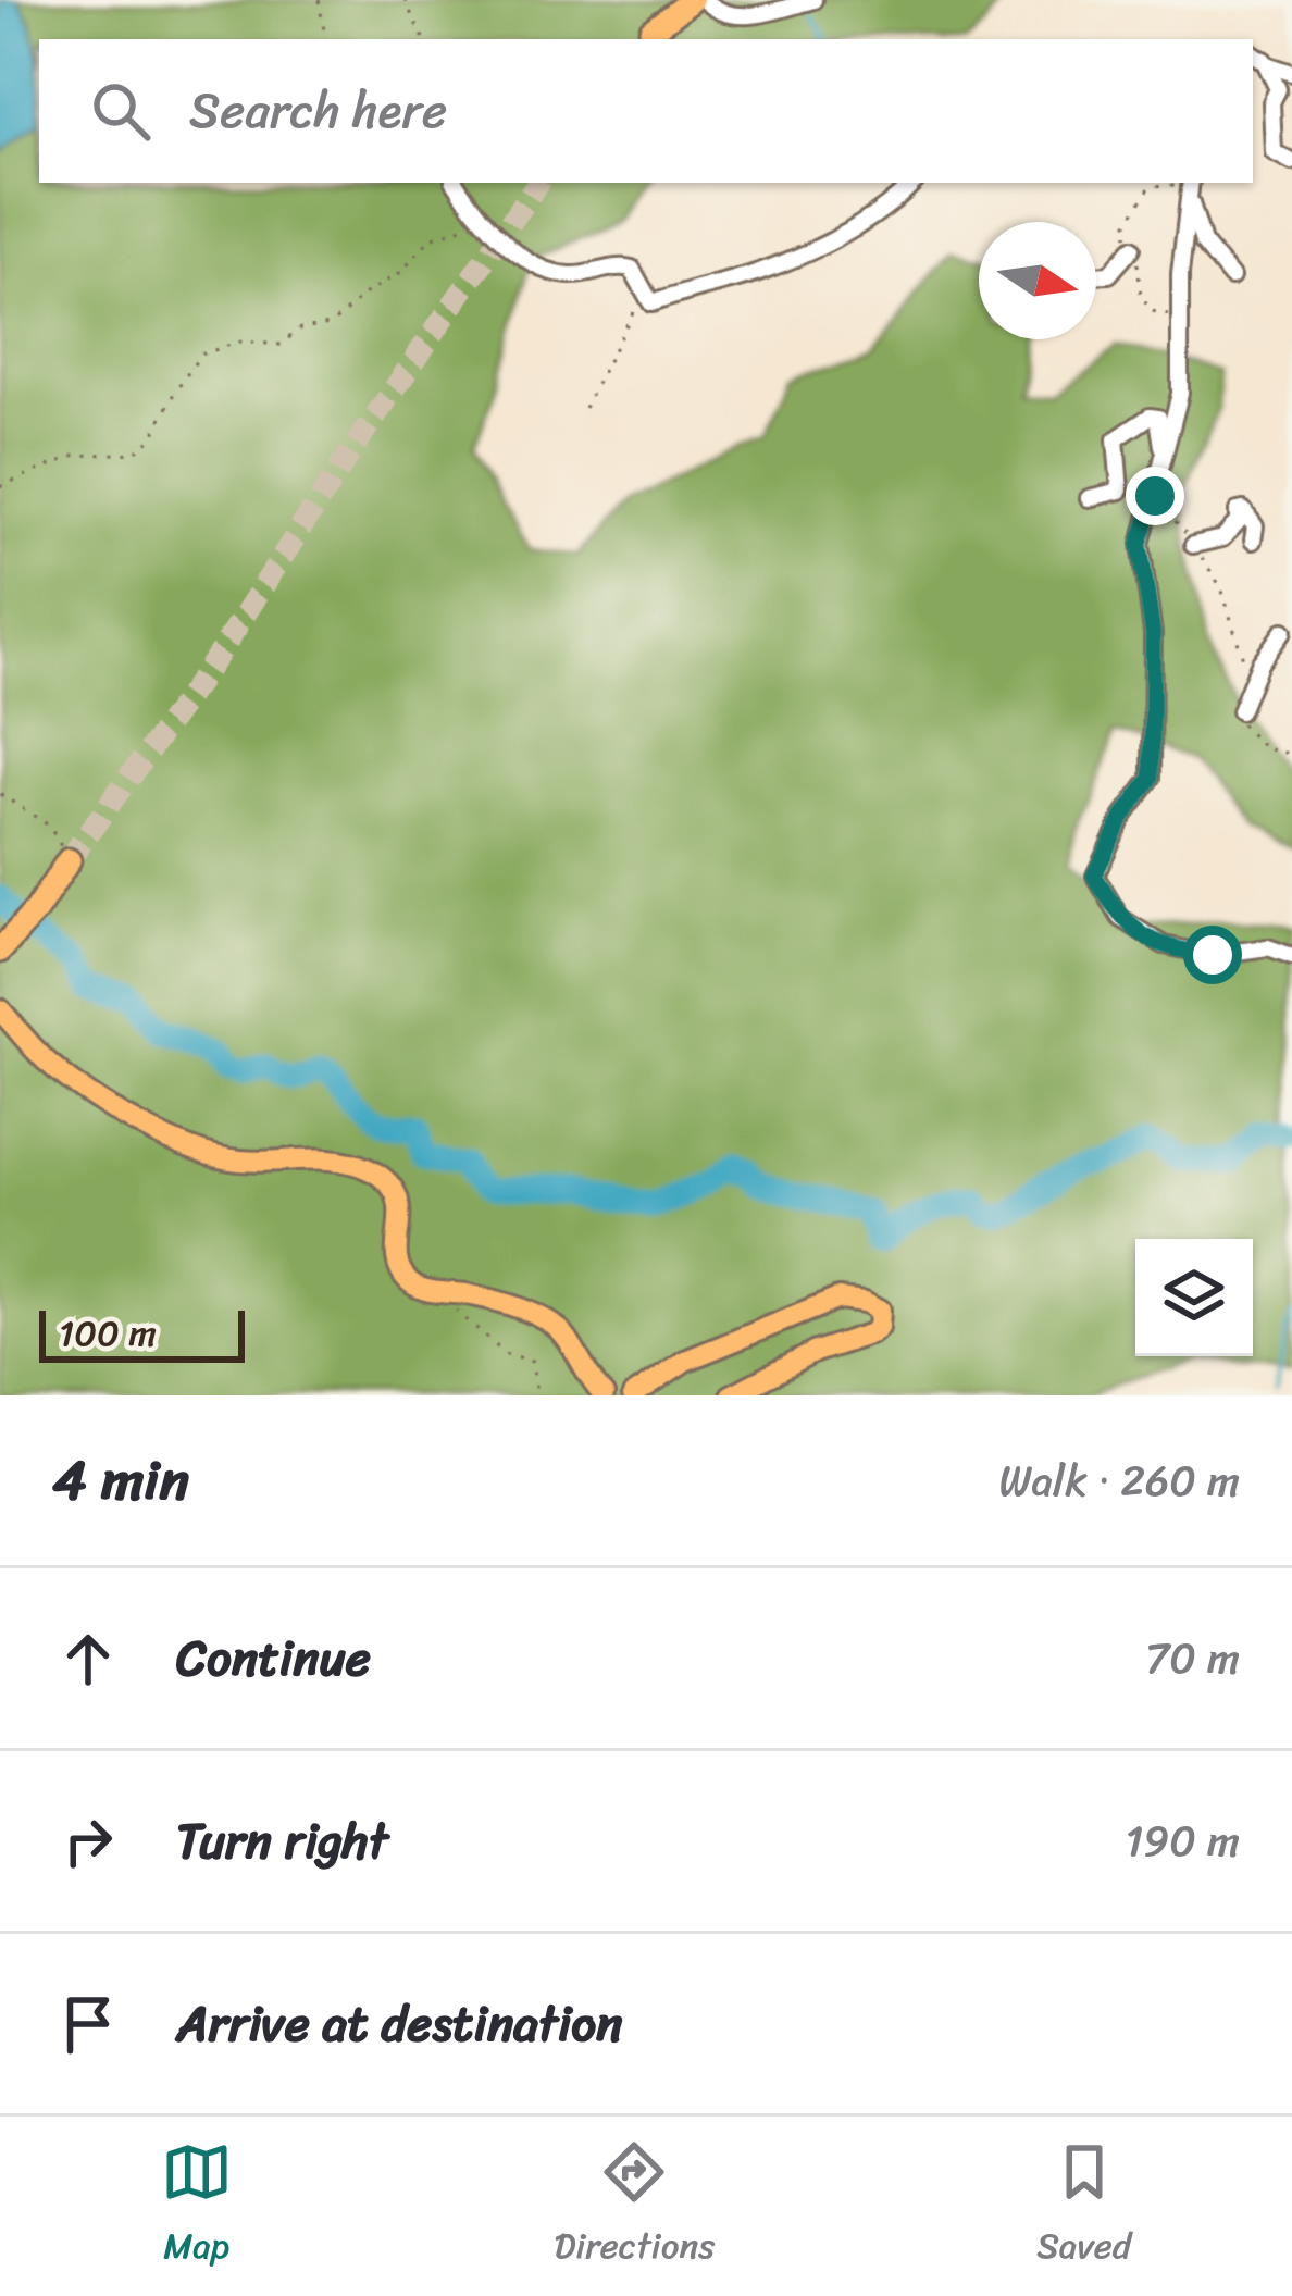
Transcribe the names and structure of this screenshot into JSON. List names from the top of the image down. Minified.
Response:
{"scale_bar":"100 m","north":"right","page":{"search":"Search here","scale":"100 m","heading":["4 min","Walk · 260 m"],"list":[["Continue","70 m"],["Turn right","190 m"],"Arrive at destination"],"nav":["Map","Directions","Saved"]}}
